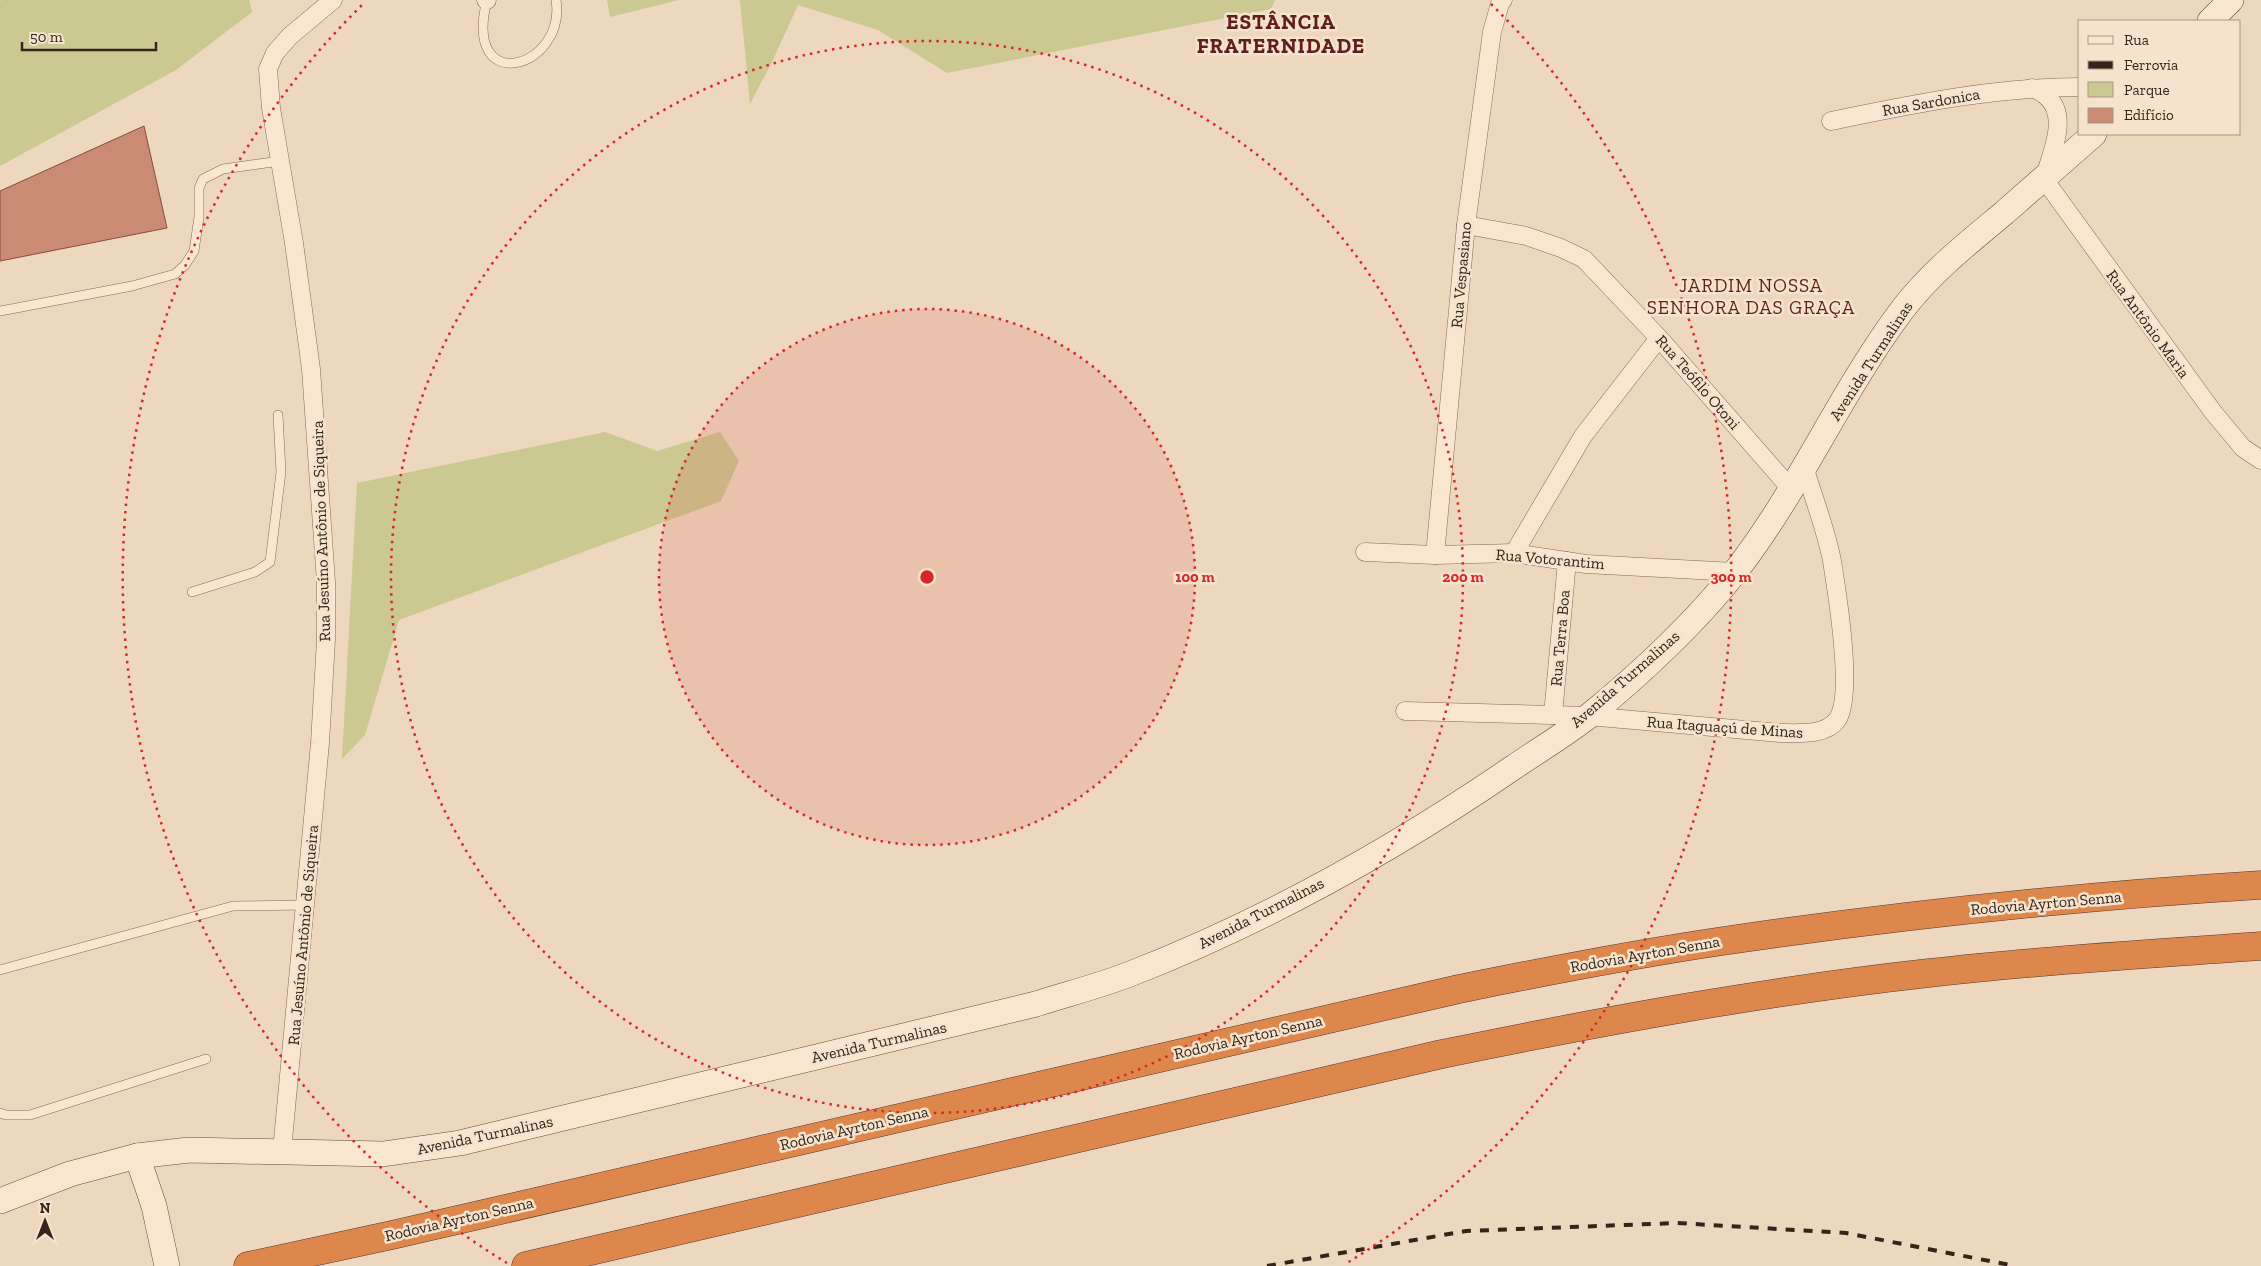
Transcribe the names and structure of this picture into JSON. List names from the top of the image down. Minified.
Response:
{"streets":{"highway":["Rodovia Ayrton Senna"],"street":["Rua Sardonica","Rua Vespasiano","Rua Antônio Maria","Avenida Turmalinas","Rua Teófilo Otoni","Rua Jesuíno Antônio de Siqueira","Rua Votorantim","Rua Terra Boa","Rua Itaguaçú de Minas"]},"crossings":[["Rua Vespasiano","Rua Teófilo Otoni"],["Rua Vespasiano","Rua Votorantim"],["Rua Antônio Maria","Avenida Turmalinas"],["Avenida Turmalinas","Rua Teófilo Otoni"],["Avenida Turmalinas","Rua Jesuíno Antônio de Siqueira"],["Avenida Turmalinas","Rua Votorantim"],["Avenida Turmalinas","Rua Itaguaçú de Minas"],["Rua Votorantim","Rua Terra Boa"],["Rua Terra Boa","Rua Itaguaçú de Minas"]],"districts":["ESTÂNCIA FRATERNIDADE","JARDIM NOSSA SENHORA DAS GRAÇA"],"legend":["Rua","Ferrovia","Parque","Edifício"],"scale_bar":"50 m","north":"top","rings":["100 m","200 m","300 m"]}
